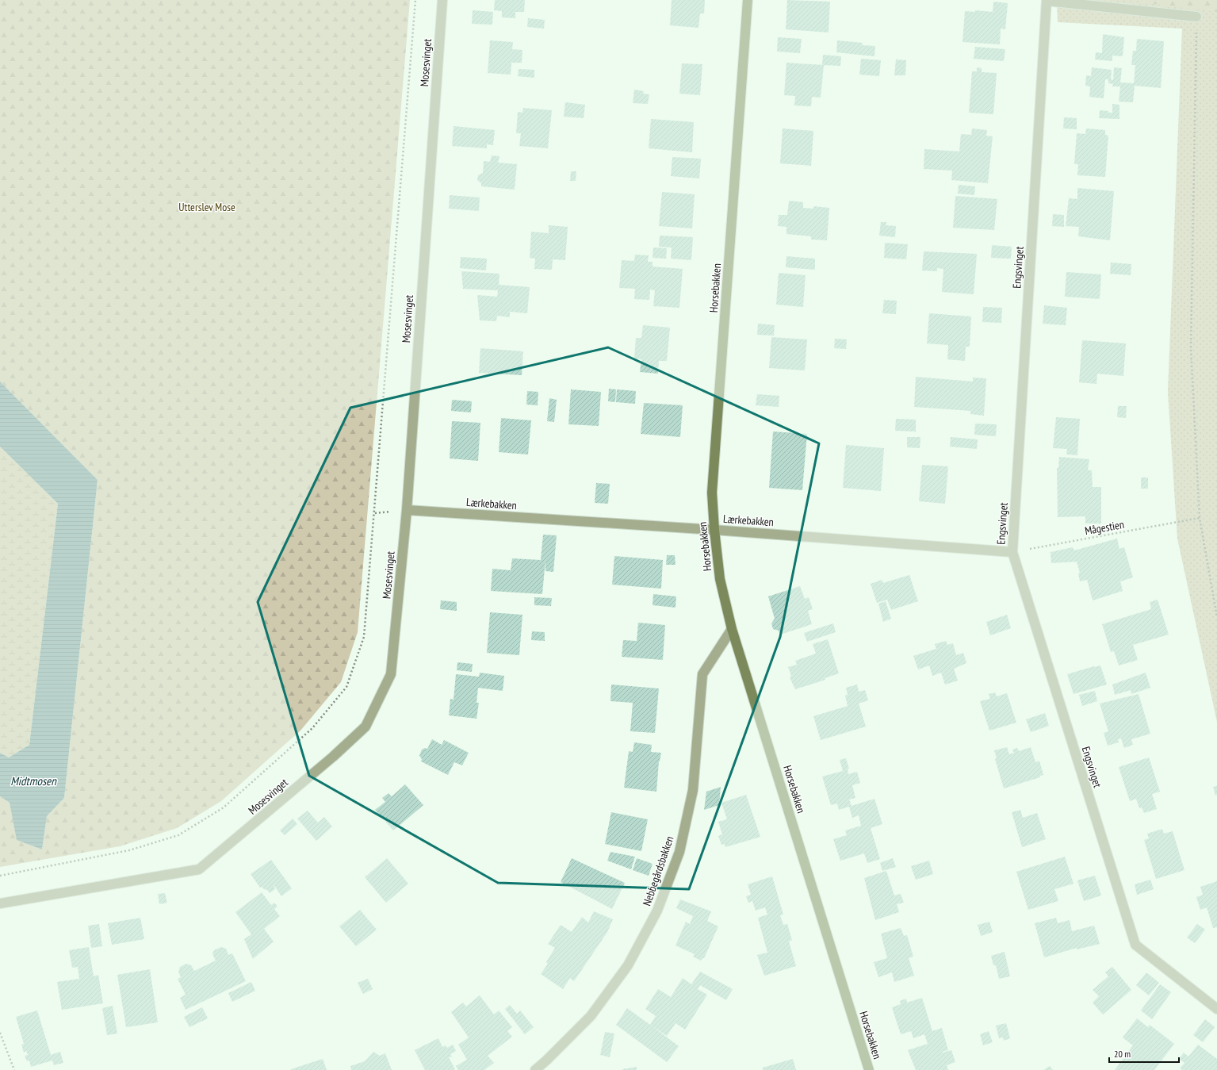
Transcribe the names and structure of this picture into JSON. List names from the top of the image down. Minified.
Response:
{"streets":{"street":["Mosesvinget","Engsvinget","Horsebakken","Lærkebakken","Nebbegårdsbakken"],"path":["Mågestien"]},"crossings":[["Mosesvinget","Lærkebakken"],["Engsvinget","Lærkebakken"],["Engsvinget","Mågestien"],["Horsebakken","Lærkebakken"],["Horsebakken","Nebbegårdsbakken"],["Lærkebakken","Mågestien"]],"water":["Midtmosen"],"parks":["Utterslev Mose"],"scale_bar":"20 m"}
